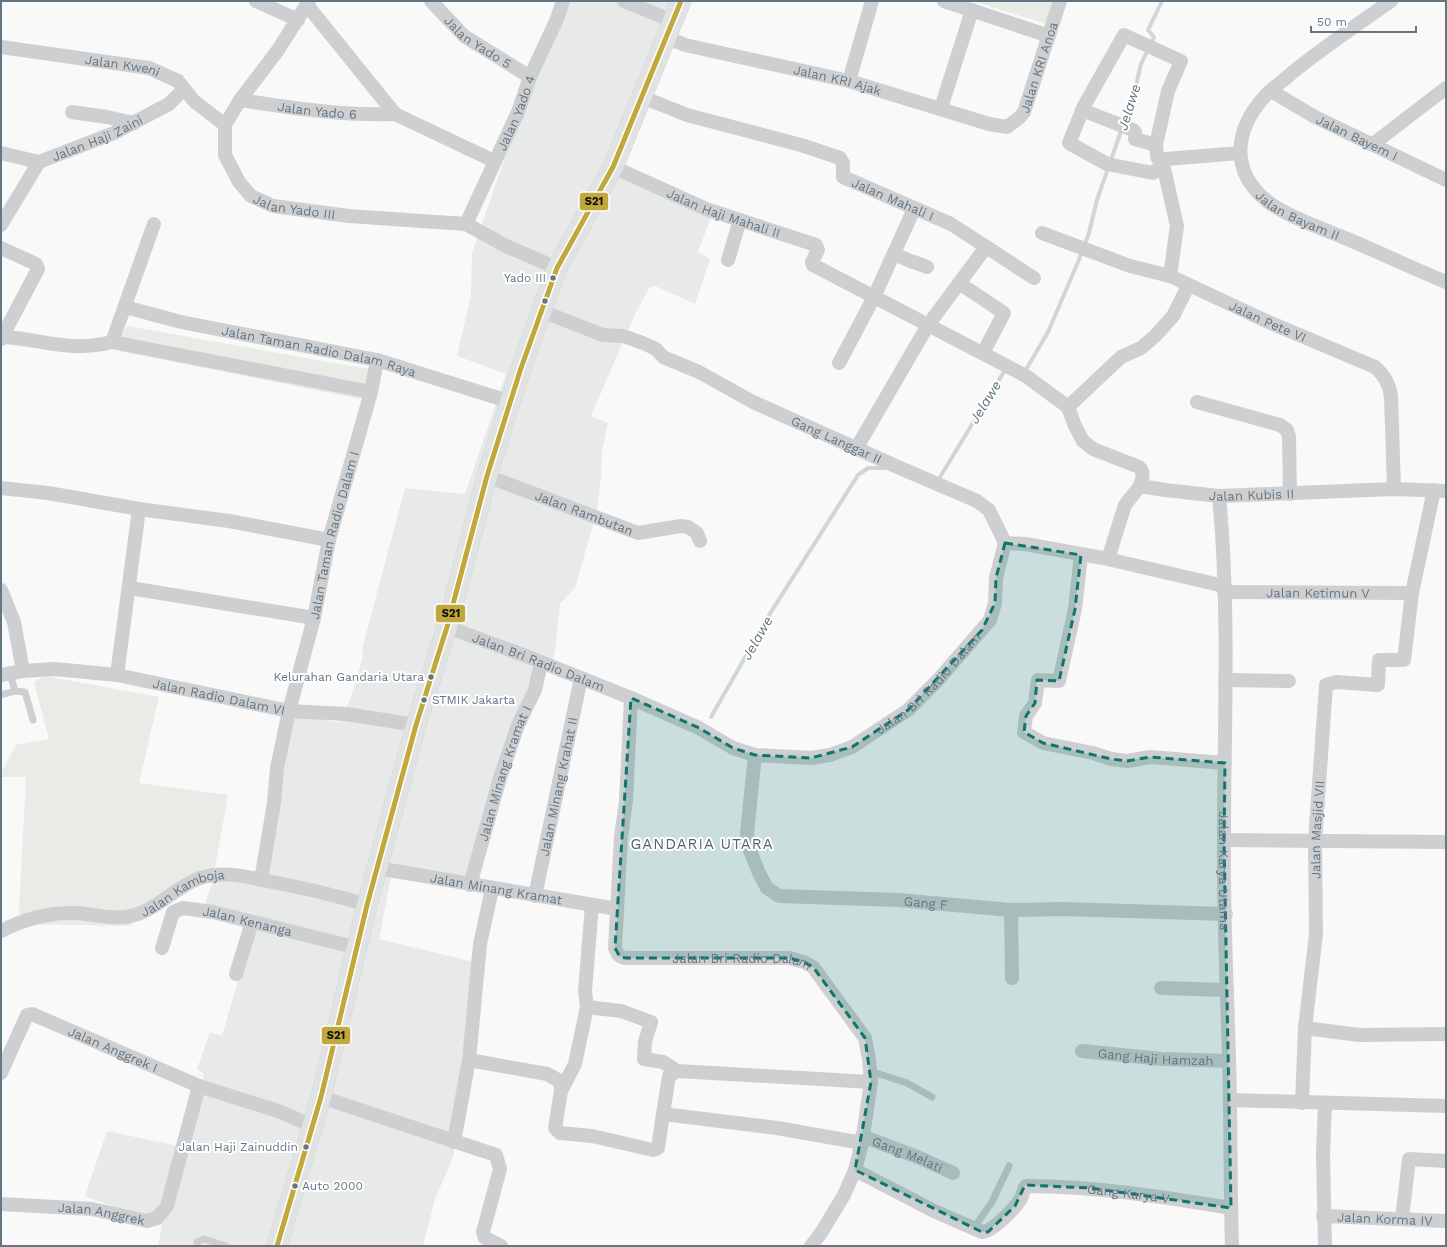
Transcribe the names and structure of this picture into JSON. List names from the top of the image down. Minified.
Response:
{"streets":{"street":["Jalan Yado 5","Jalan Kweni","Jalan KRI Anoa","Jalan KRI Ajak","Jalan Yado 6","Jalan Yado 4","Jalan Bayem I","Jalan Haji Zaini","Jalan Mahali I","Jalan Yado III","Jalan Haji Mahali II","Jalan Bayam II","Jalan Pete VI","Jalan Taman Radio Dalam Raya","Gang Langgar II","Jalan Kubis II","Jalan Rambutan","Jalan Taman Radio Dalam I","Jalan Ketimun V","Jalan Bri Radio Dalam","Jalan Radio Dalam VI","Jalan Minang Kramat I","Jalan Minang Krahat II","Jalan Masjid VII","Jalan Karya Utama","Jalan Minang Kramat","Jalan Kamboja","Gang F","Jalan Kenanga","Jalan Anggrek I","Gang Haji Hamzah","Gang Melati","Gang Karya V","Jalan Anggrek","Jalan Korma IV"]},"crossings":[["Jalan Yado 5","Jalan Yado 4"],["Jalan Kweni","Jalan Haji Zaini"],["Jalan Kweni","Jalan Yado III"],["Jalan KRI Anoa","Jalan KRI Ajak"],["Jalan Yado 6","Jalan Yado 4"],["Jalan Yado 4","Jalan Yado III"],["Jalan Bayem I","Jalan Bayam II"],["Jalan Pete VI","Jalan Kubis II"],["Jalan Taman Radio Dalam Raya","Jalan Taman Radio Dalam I"],["Gang Langgar II","Jalan Bri Radio Dalam"],["Jalan Kubis II","Jalan Karya Utama"],["Jalan Taman Radio Dalam I","Jalan Radio Dalam VI"],["Jalan Taman Radio Dalam I","Jalan Kamboja"],["Jalan Ketimun V","Jalan Masjid VII"],["Jalan Ketimun V","Jalan Karya Utama"],["Jalan Bri Radio Dalam","Jalan Minang Kramat I"],["Jalan Bri Radio Dalam","Jalan Minang Krahat II"],["Jalan Bri Radio Dalam","Jalan Minang Kramat"],["Jalan Bri Radio Dalam","Gang F"],["Jalan Bri Radio Dalam","Gang Melati"],["Jalan Minang Kramat I","Jalan Minang Kramat"],["Jalan Minang Krahat II","Jalan Minang Kramat"],["Jalan Karya Utama","Gang F"],["Jalan Karya Utama","Gang Haji Hamzah"],["Jalan Karya Utama","Gang Karya V"],["Jalan Anggrek I","Jalan Anggrek"]],"districts":["GANDARIA UTARA"],"water":["Jelawe"],"places":["Yado III","Kelurahan Gandaria Utara","STMIK Jakarta","Jalan Haji Zainuddin","Auto 2000"],"lines":["transit line S21"],"scale_bar":"50 m"}
